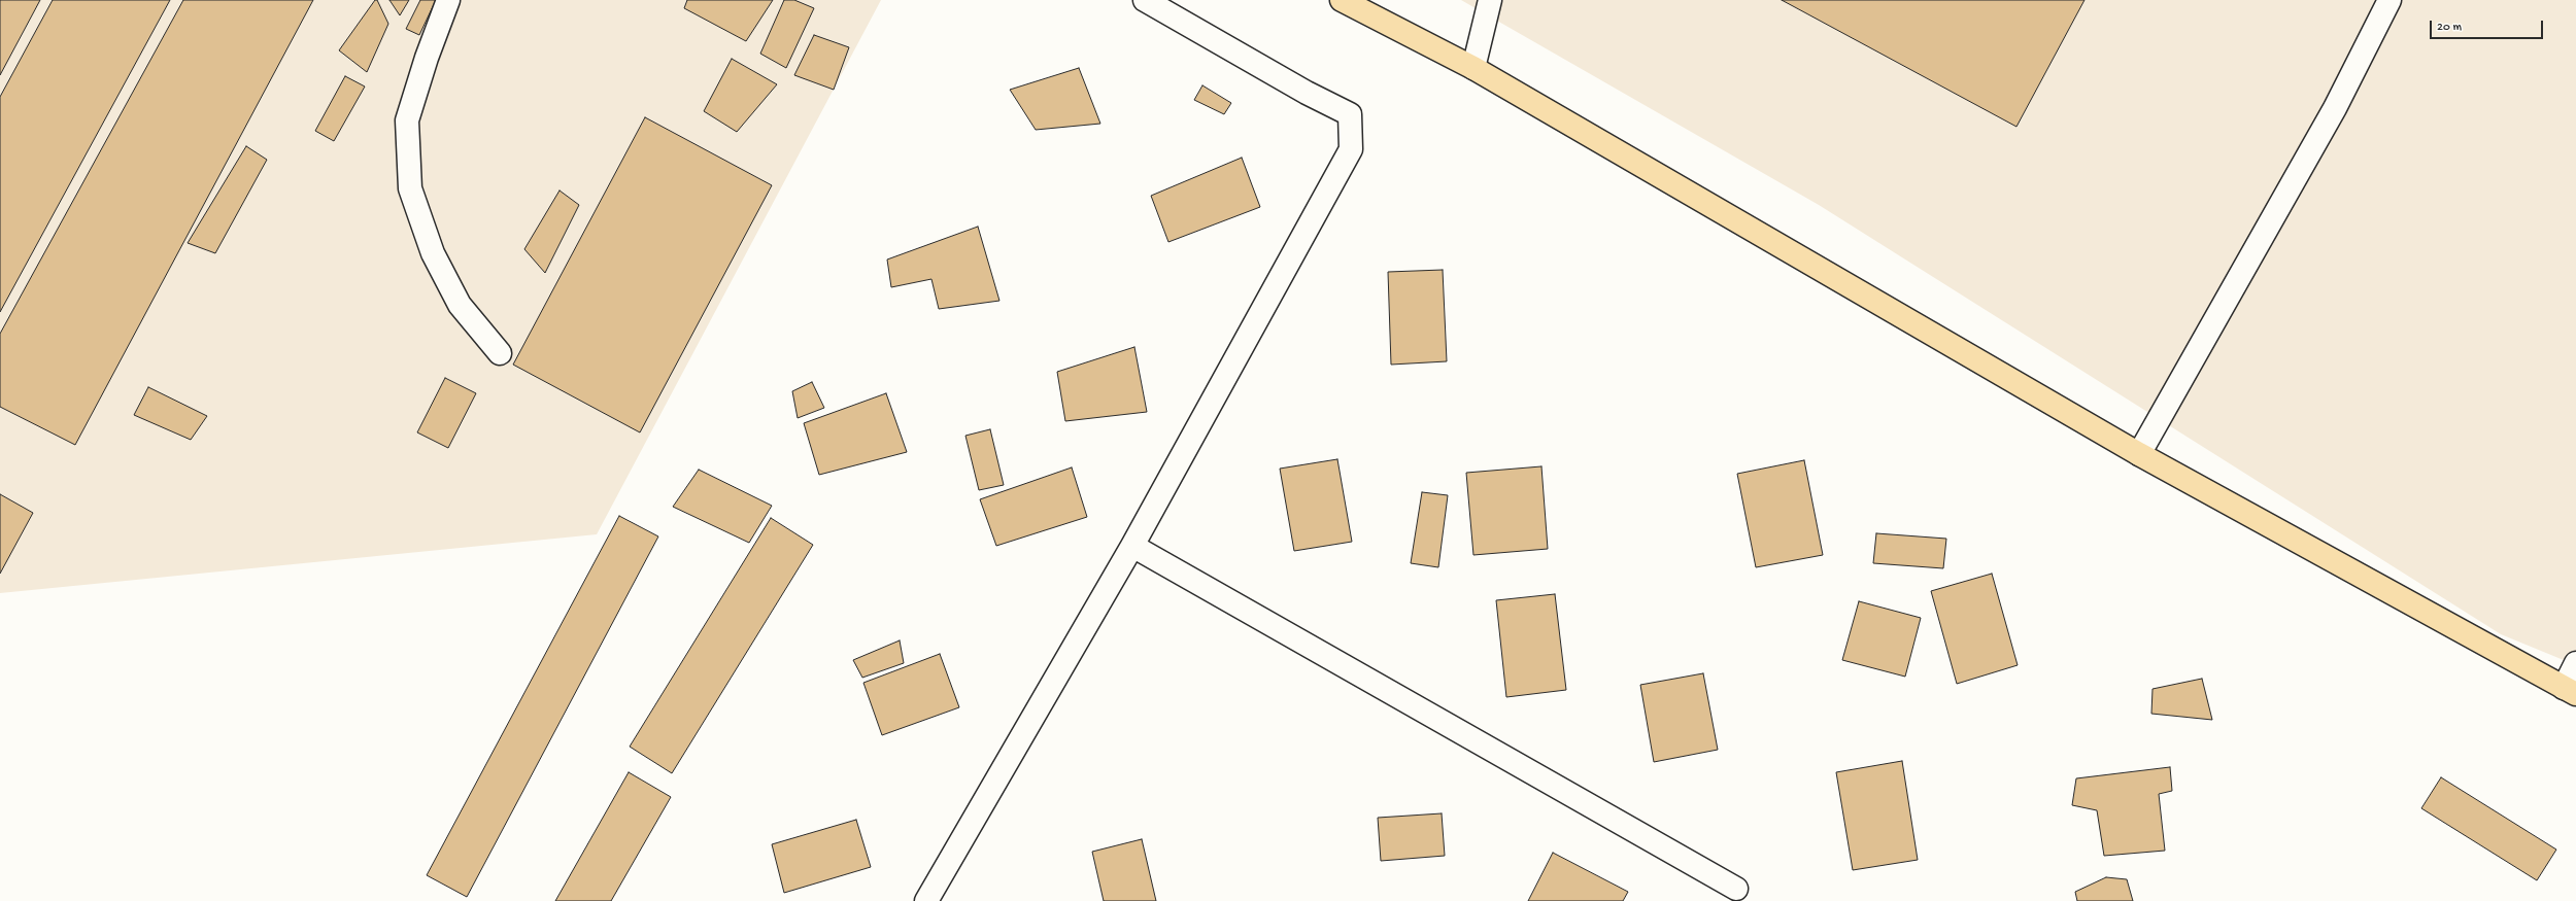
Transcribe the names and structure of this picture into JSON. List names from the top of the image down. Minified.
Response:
{"scale_bar":"20 m"}
